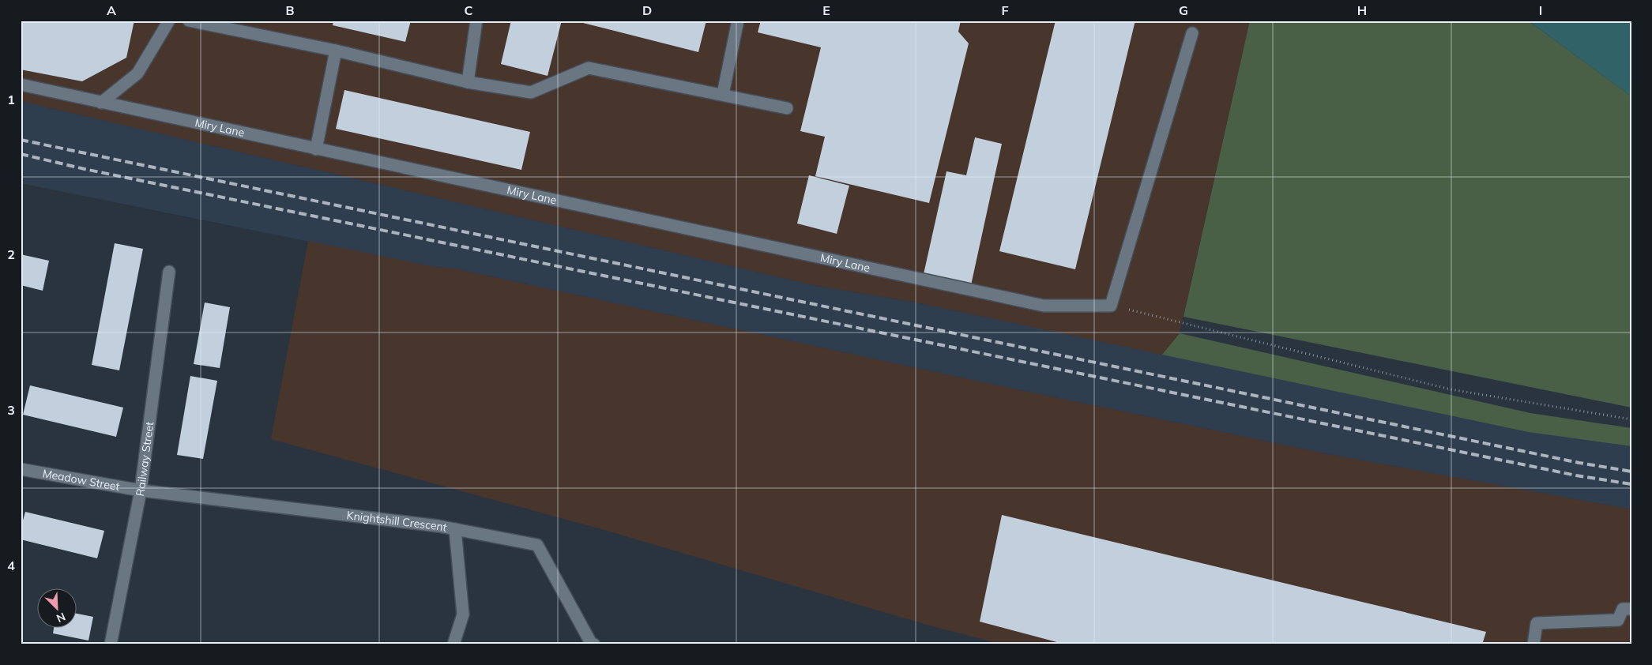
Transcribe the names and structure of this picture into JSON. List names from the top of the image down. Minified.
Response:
{"streets":{"street":["Miry Lane","Railway Street","Meadow Street","Knightshill Crescent"]},"crossings":[["Railway Street","Meadow Street"],["Railway Street","Knightshill Crescent"],["Meadow Street","Knightshill Crescent"]],"north":"bottom right","grid":{"columns":["A","B","C","D","E","F","G","H","I"],"rows":["1","2","3","4"]}}
